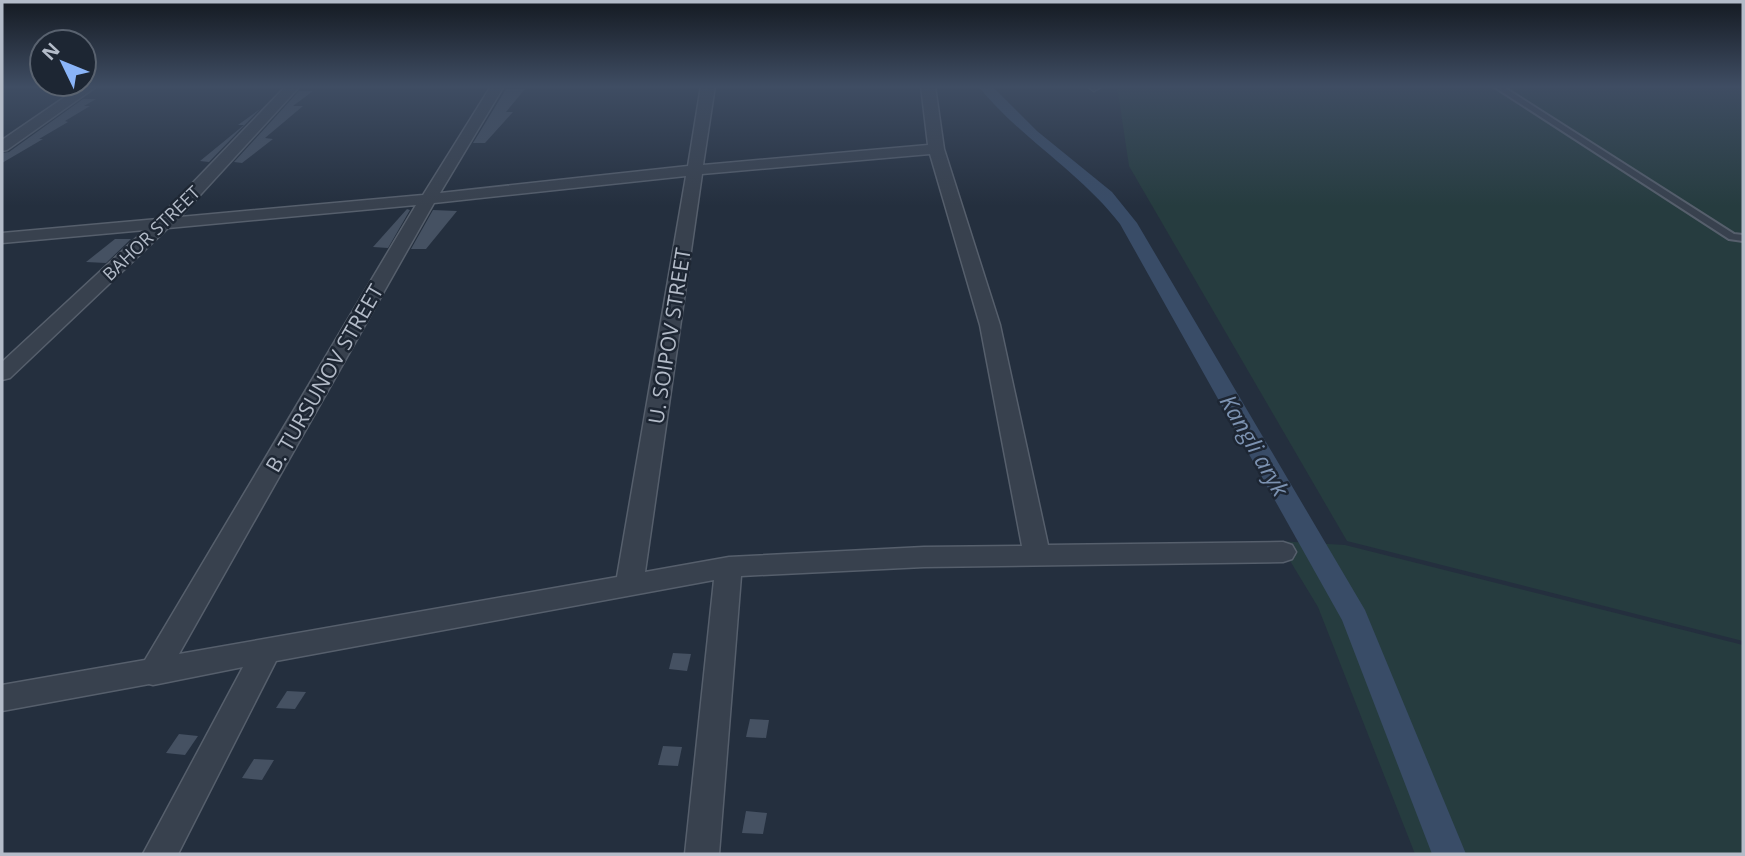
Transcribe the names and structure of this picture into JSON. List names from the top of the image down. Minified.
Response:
{"streets":{"street":["BAHOR STREET","U. SOIPOV STREET","B. TURSUNOV STREET"]},"water":["Kangli aryk"],"north":"top left"}
